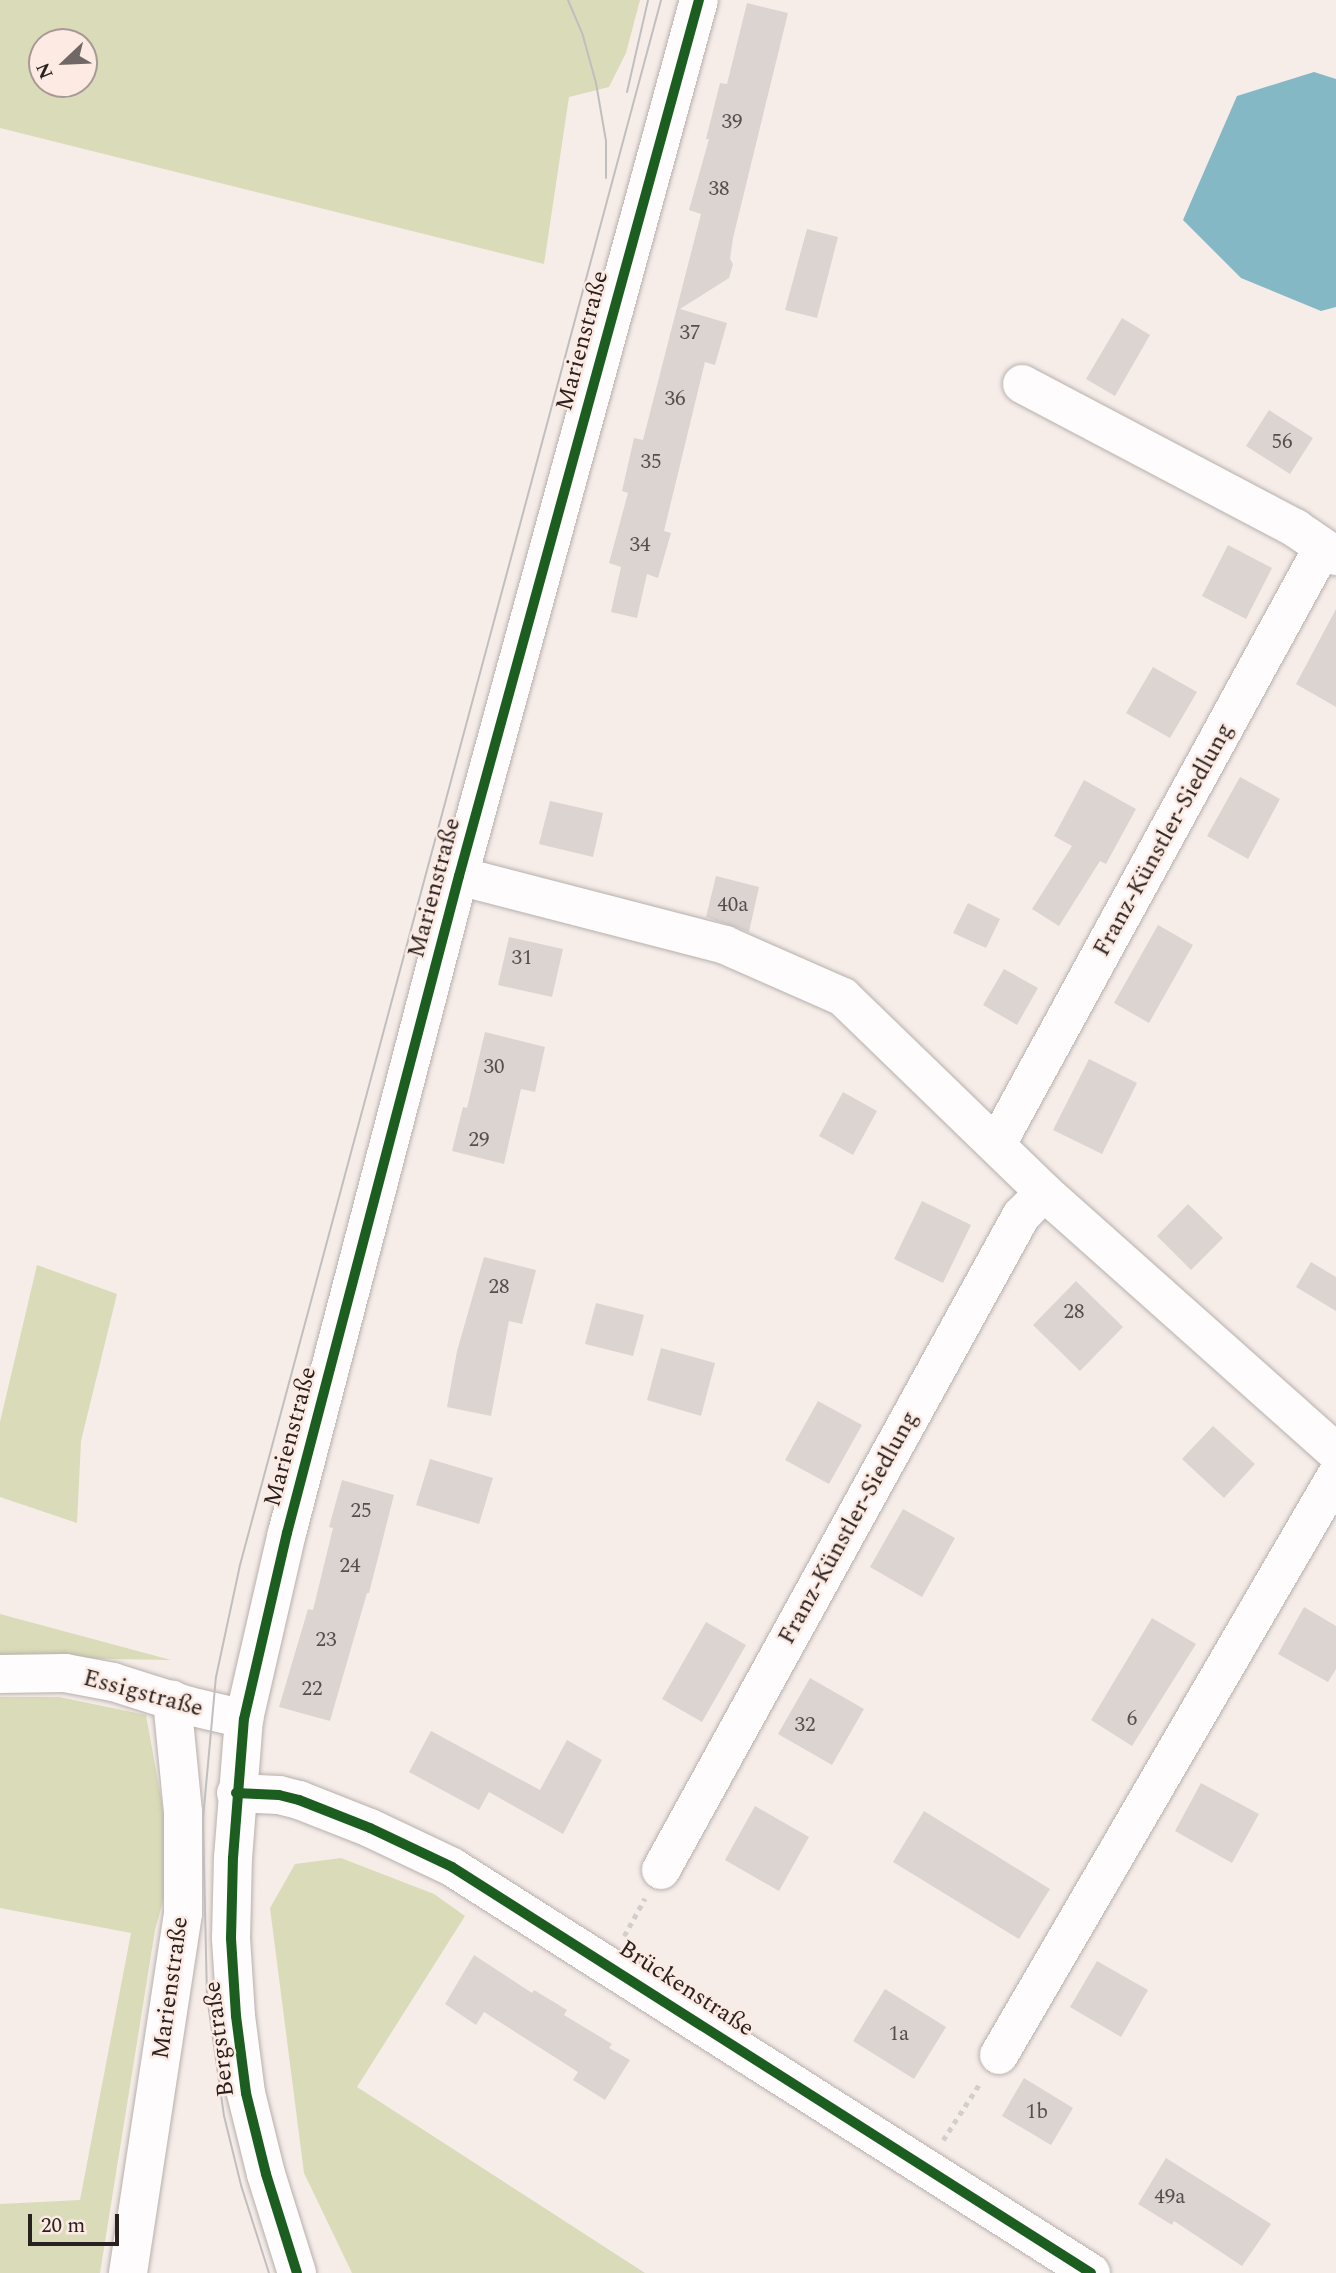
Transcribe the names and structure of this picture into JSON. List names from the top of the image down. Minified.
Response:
{"streets":{"street":["Marienstraße","Franz-Künstler-Siedlung","Essigstraße","Brückenstraße","Bergstraße"]},"crossings":[["Marienstraße","Essigstraße"],["Marienstraße","Brückenstraße"],["Marienstraße","Bergstraße"],["Brückenstraße","Bergstraße"]],"house_numbers":["39","38","37","36","56","35","34","40a","31","30","29","28","28","25","24","23","22","6","32","1a","1b","49a"],"scale_bar":"20 m","north":"bottom left"}
